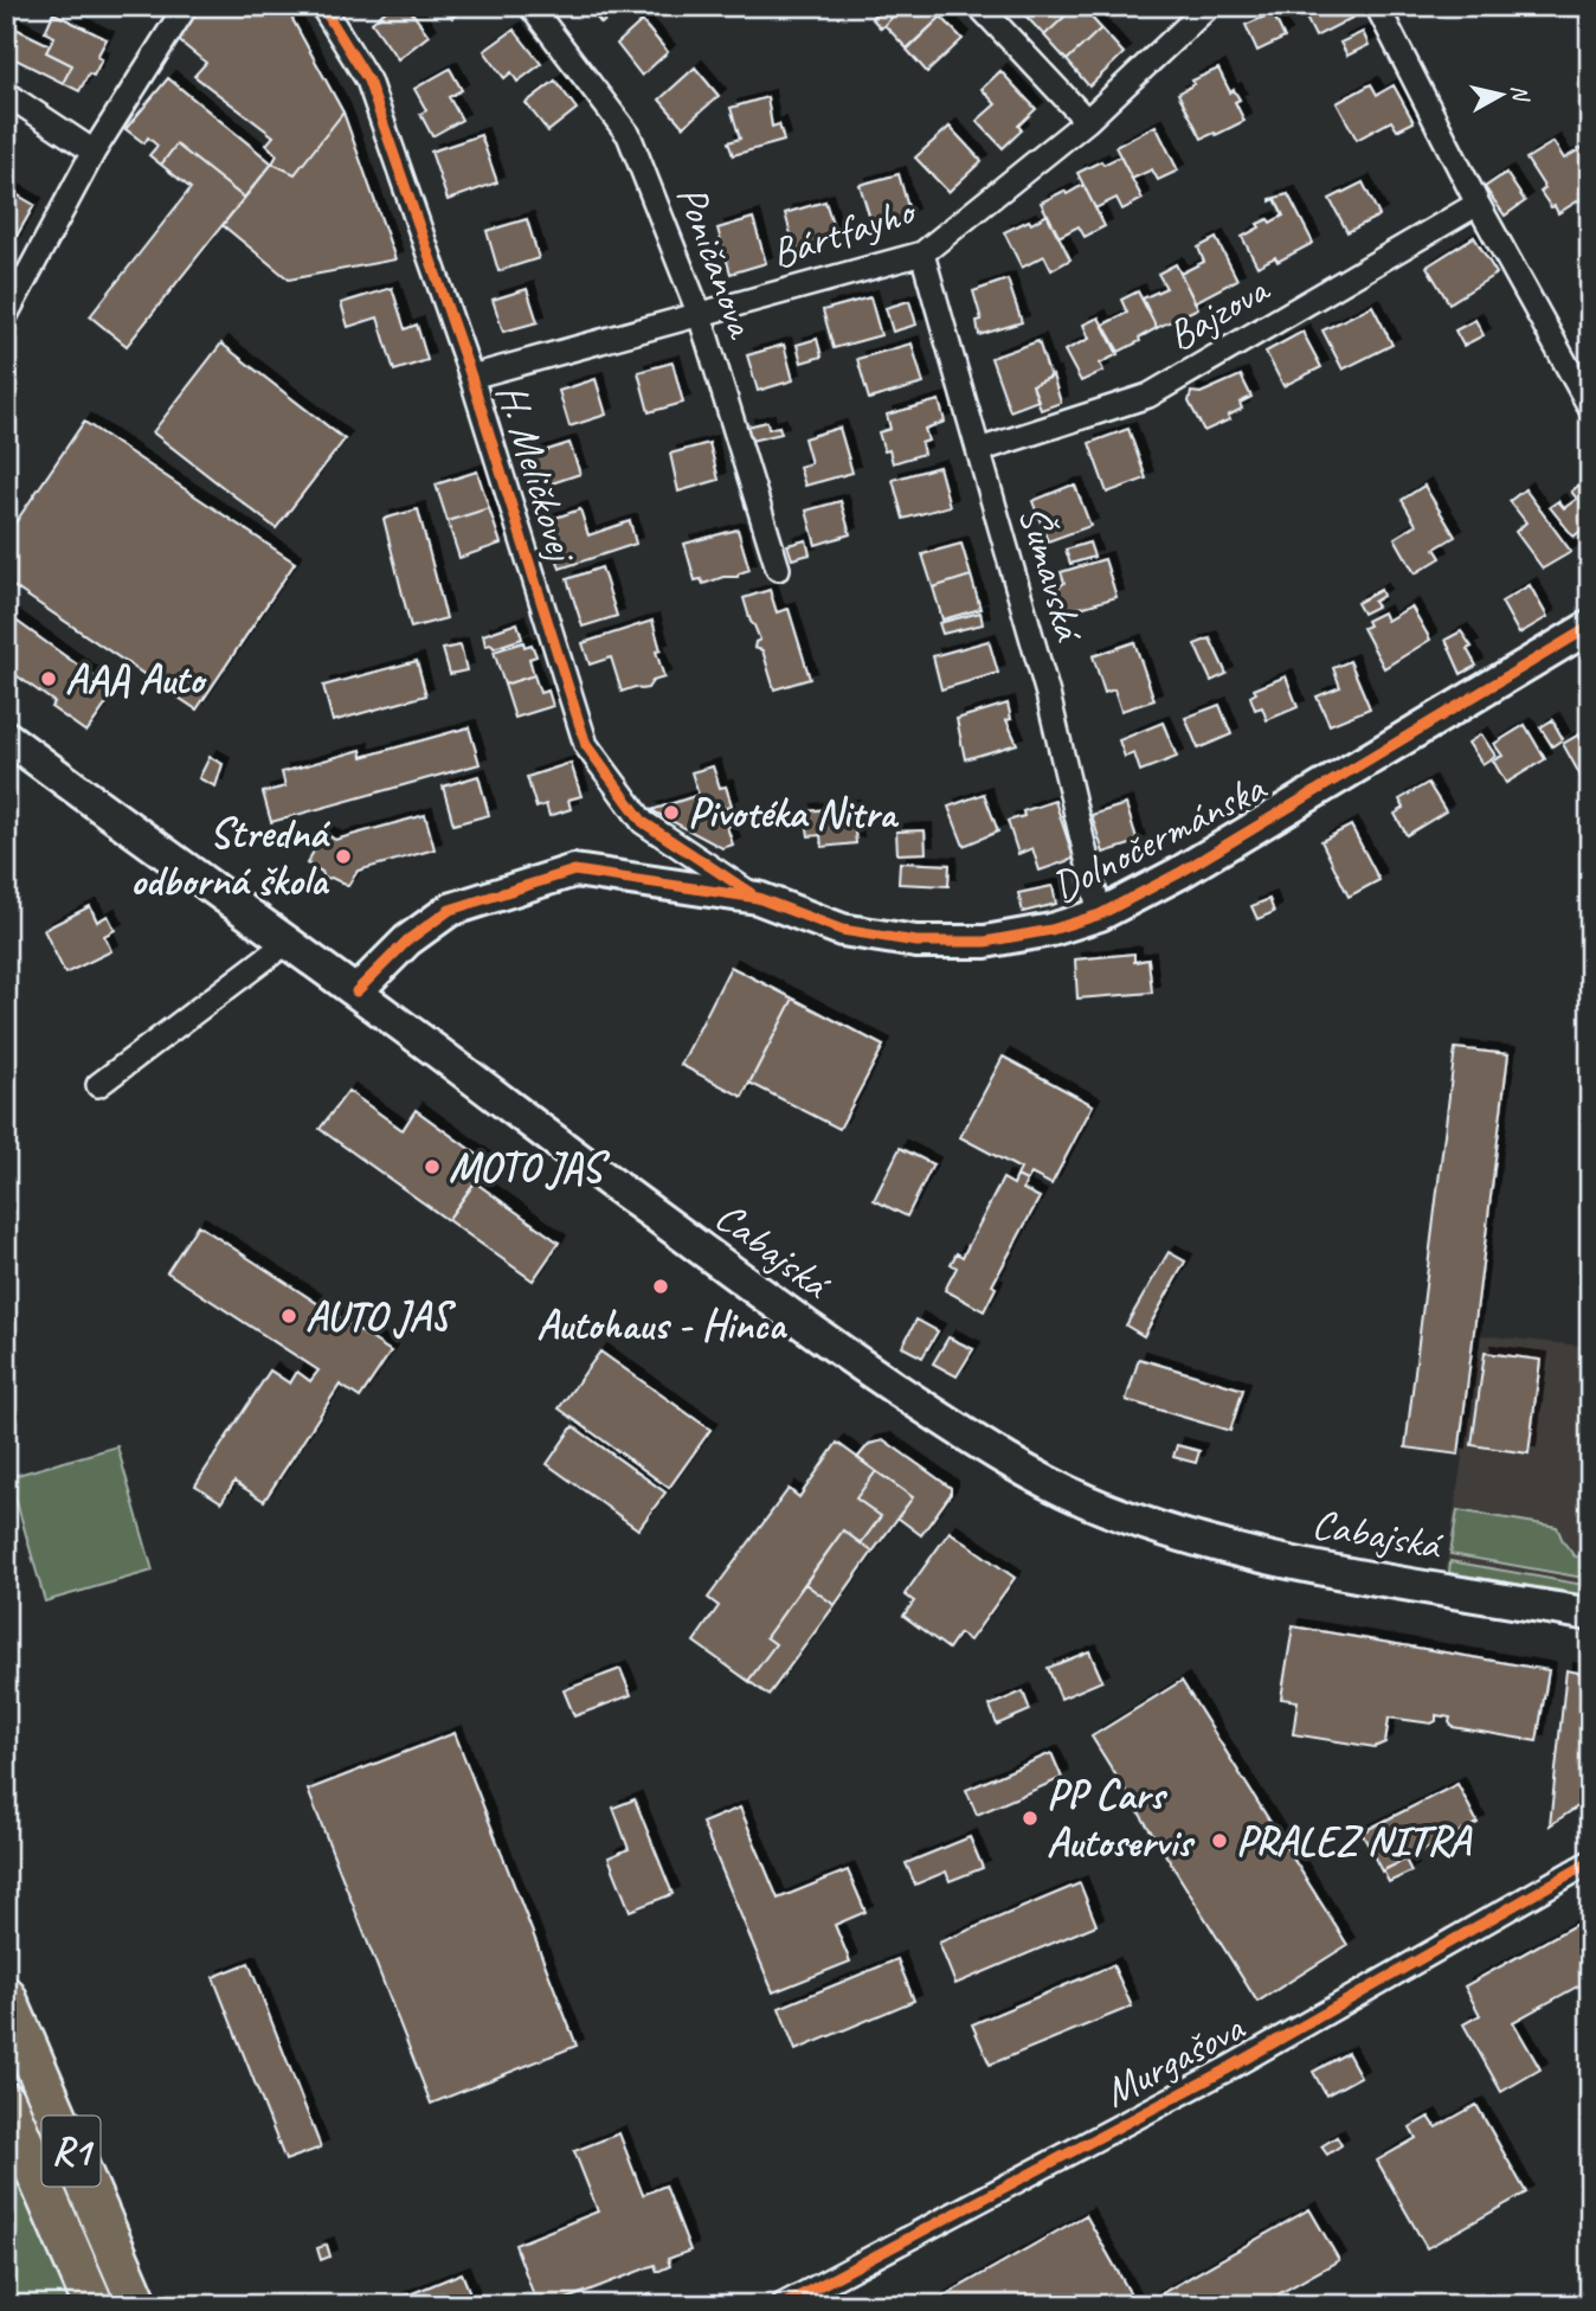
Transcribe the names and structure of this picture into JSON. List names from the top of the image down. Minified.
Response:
{"streets":{"highway":["R1"],"main road":["Dolnočermánska","Cabajská"],"street":["Bártfayho","Poničanova","Bajzova","H. Meličkovej","Šumavská","Murgašova"]},"crossings":[["Bártfayho","Poničanova"],["Bártfayho","H. Meličkovej"],["Bártfayho","Šumavská"],["Bajzova","Šumavská"],["H. Meličkovej","Dolnočermánska"],["Šumavská","Dolnočermánska"],["Dolnočermánska","Cabajská"]],"places":["AAA Auto","Pivotéka Nitra","Stredná odborná škola","MOTO JAS","Autohaus - Hinca","AUTO JAS","PP Cars Autoservis","PRALEZ NITRA"],"north":"right"}
